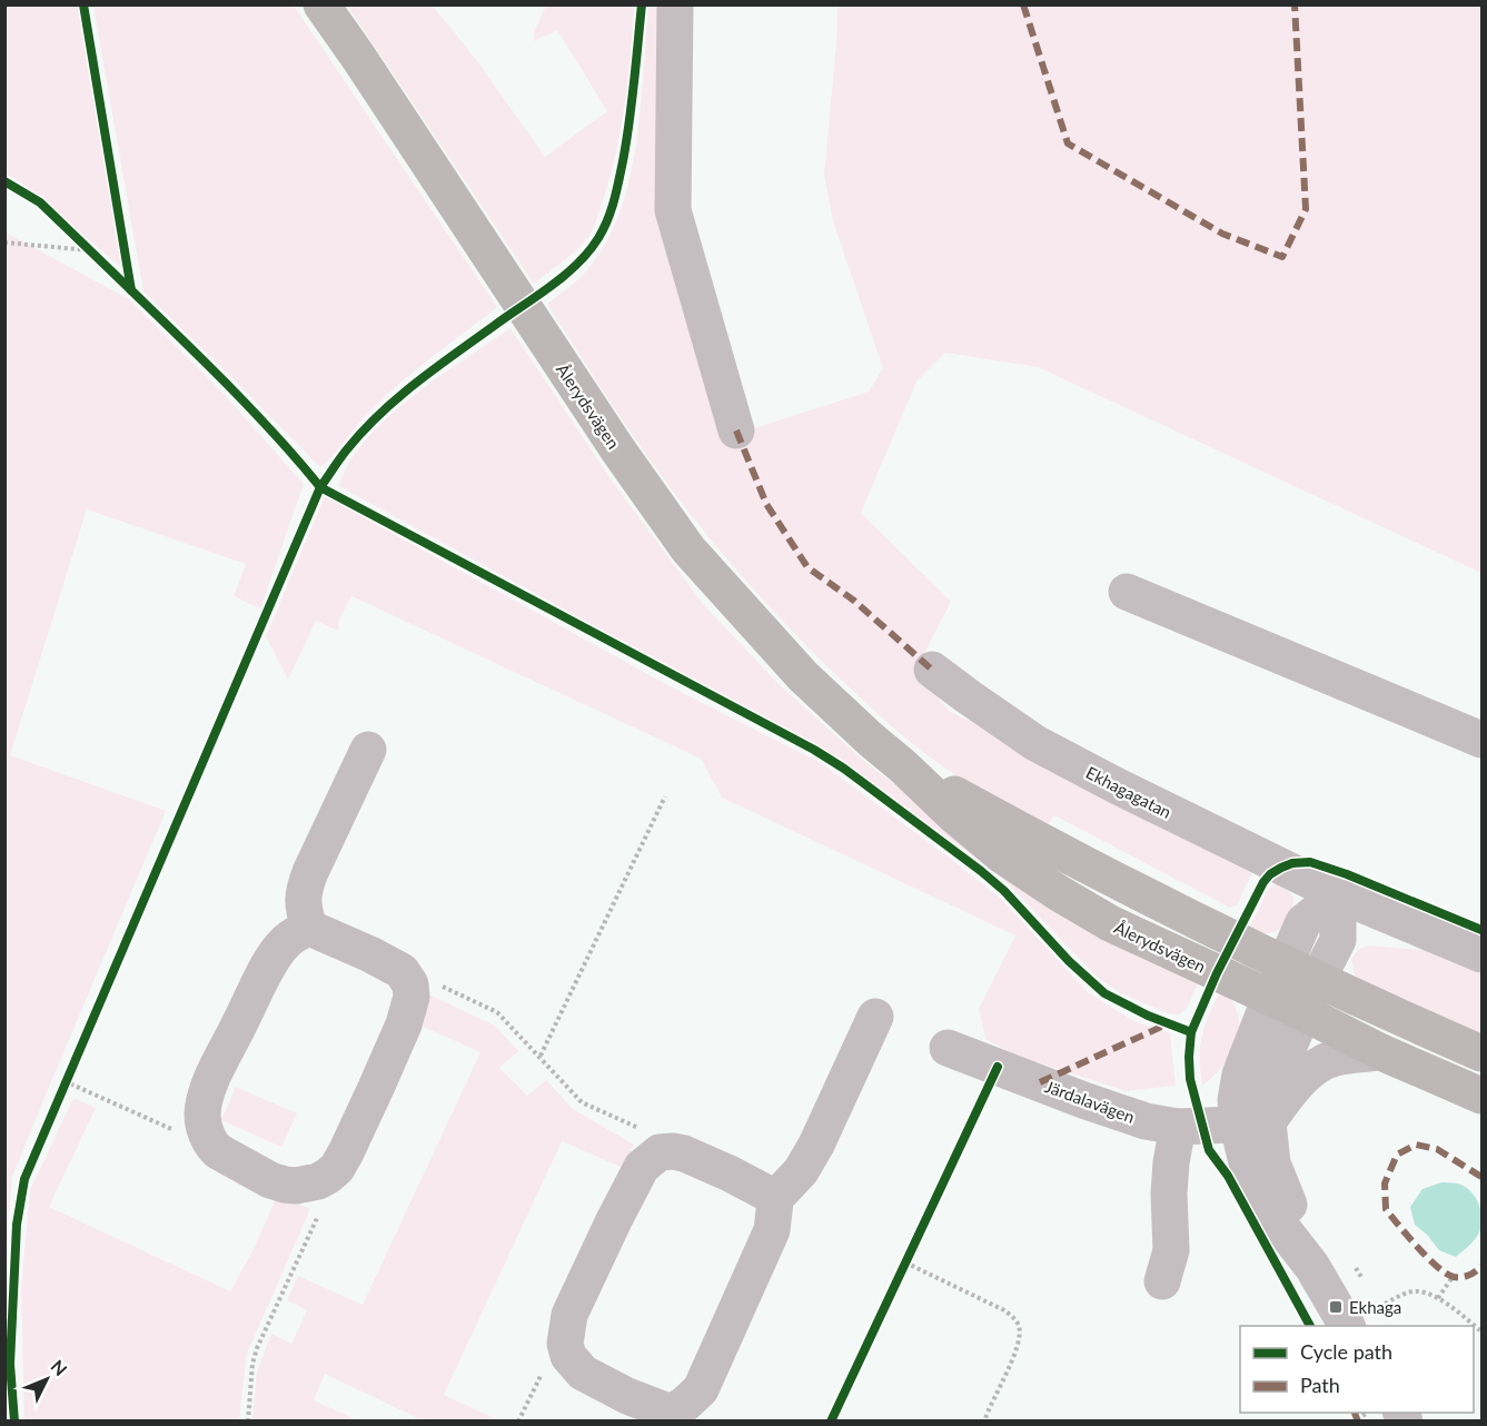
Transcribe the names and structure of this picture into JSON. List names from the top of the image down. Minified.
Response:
{"streets":{"main road":["Ålerydsvägen"],"street":["Ekhagagatan","Järdalavägen"]},"places":{"transit":["Ekhaga"]},"legend":["Cycle path","Path"],"north":"top right"}
